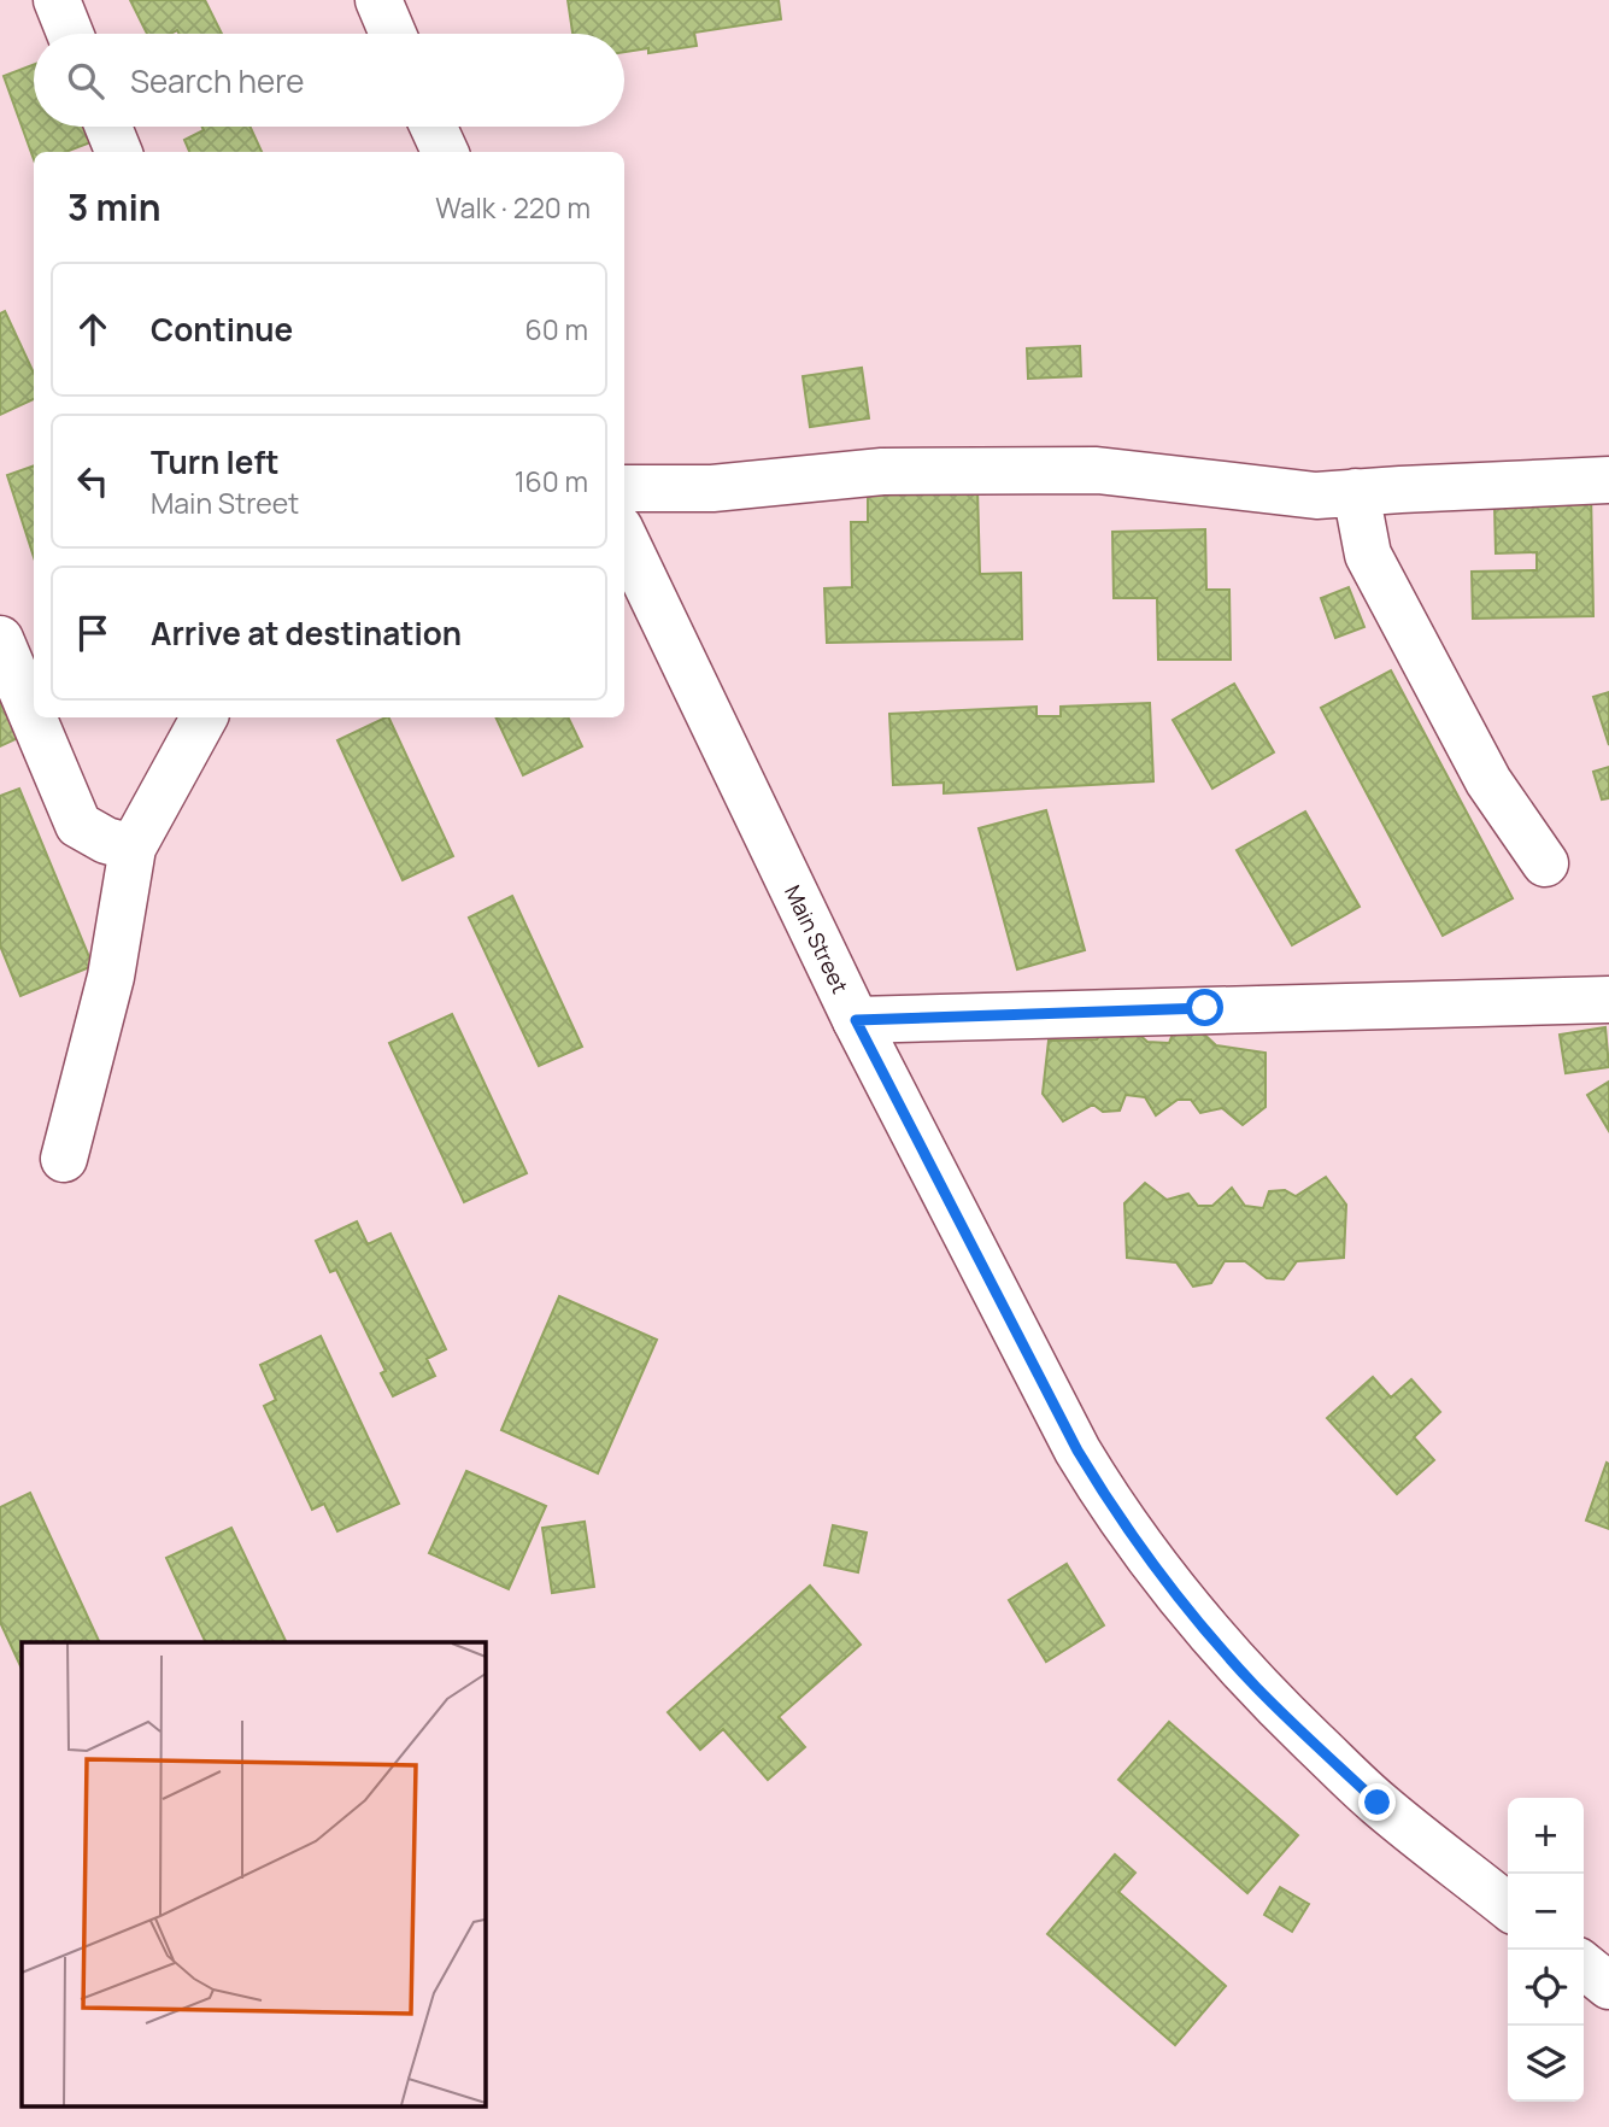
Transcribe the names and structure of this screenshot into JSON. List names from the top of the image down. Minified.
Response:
{"streets":{"street":["Main Street"]},"page":{"search":"Search here","heading":["3 min","Walk · 220 m"],"list":[["Continue","60 m"],["Turn left","Main Street","160 m"],"Arrive at destination"],"map_buttons":["+","−"]}}
